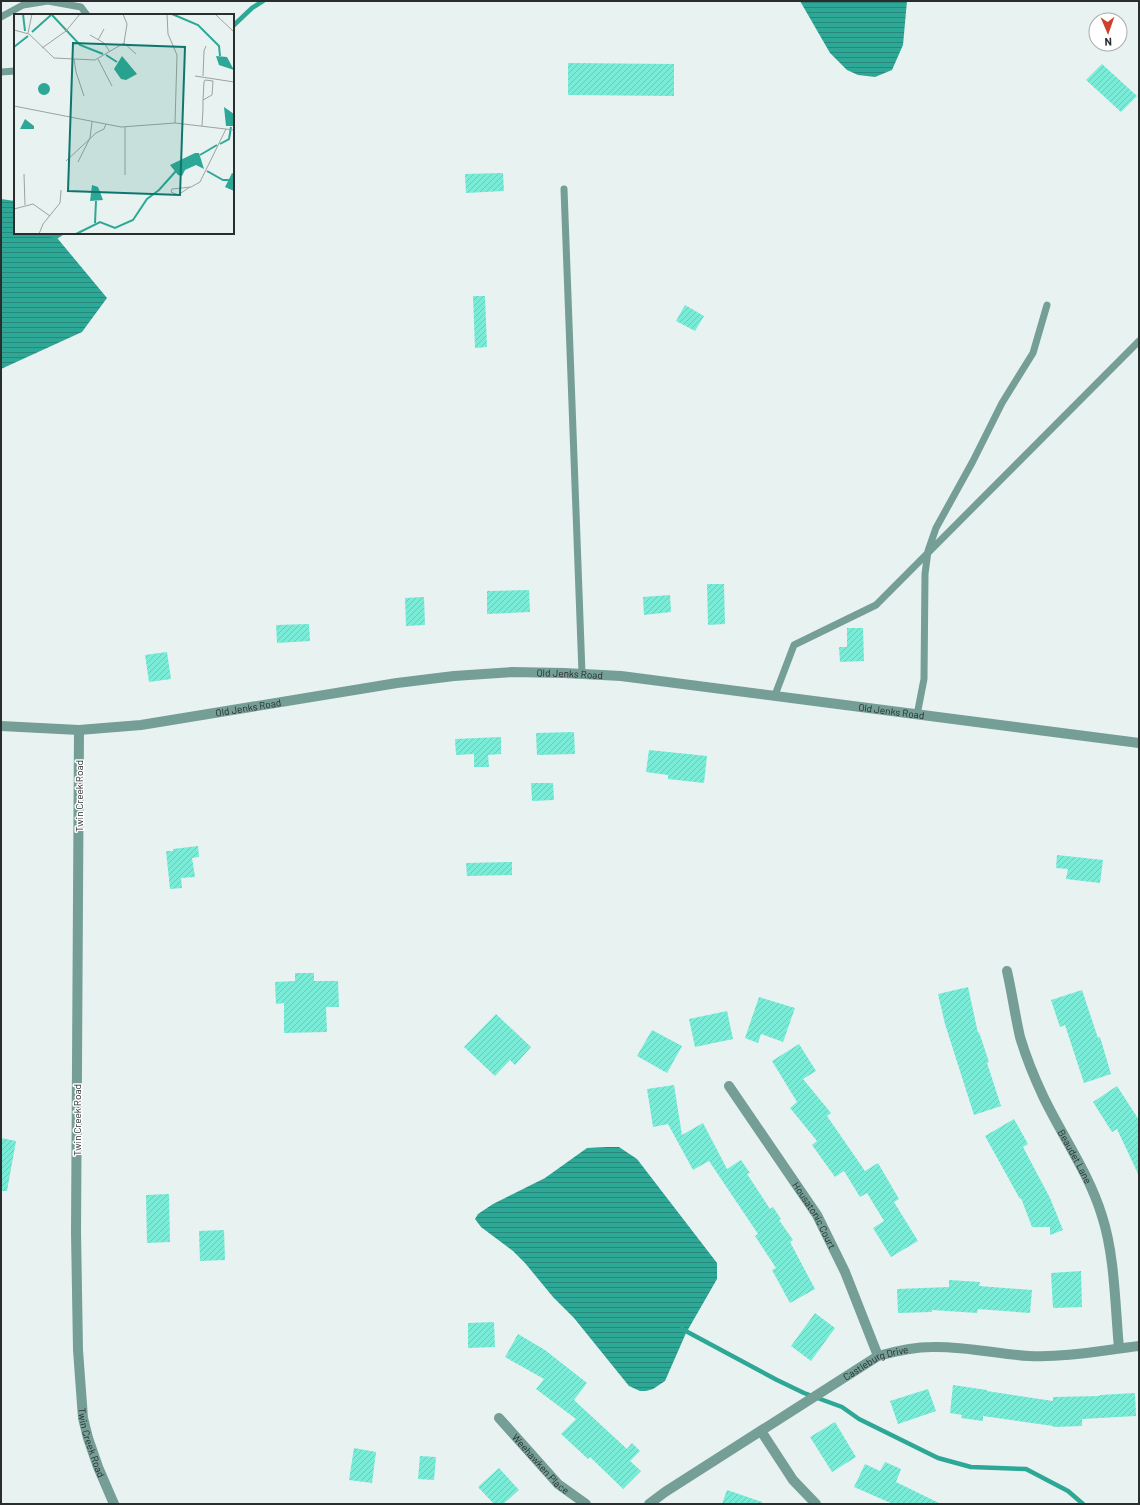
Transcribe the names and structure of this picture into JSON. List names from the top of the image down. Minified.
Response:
{"streets":{"street":["Old Jenks Road","Twin Creek Road","Beaudet Lane","Housatonic Court","Castleburg Drive","Weehawken Place"]},"crossings":[["Old Jenks Road","Twin Creek Road"],["Beaudet Lane","Castleburg Drive"],["Housatonic Court","Castleburg Drive"]],"north":"bottom"}
